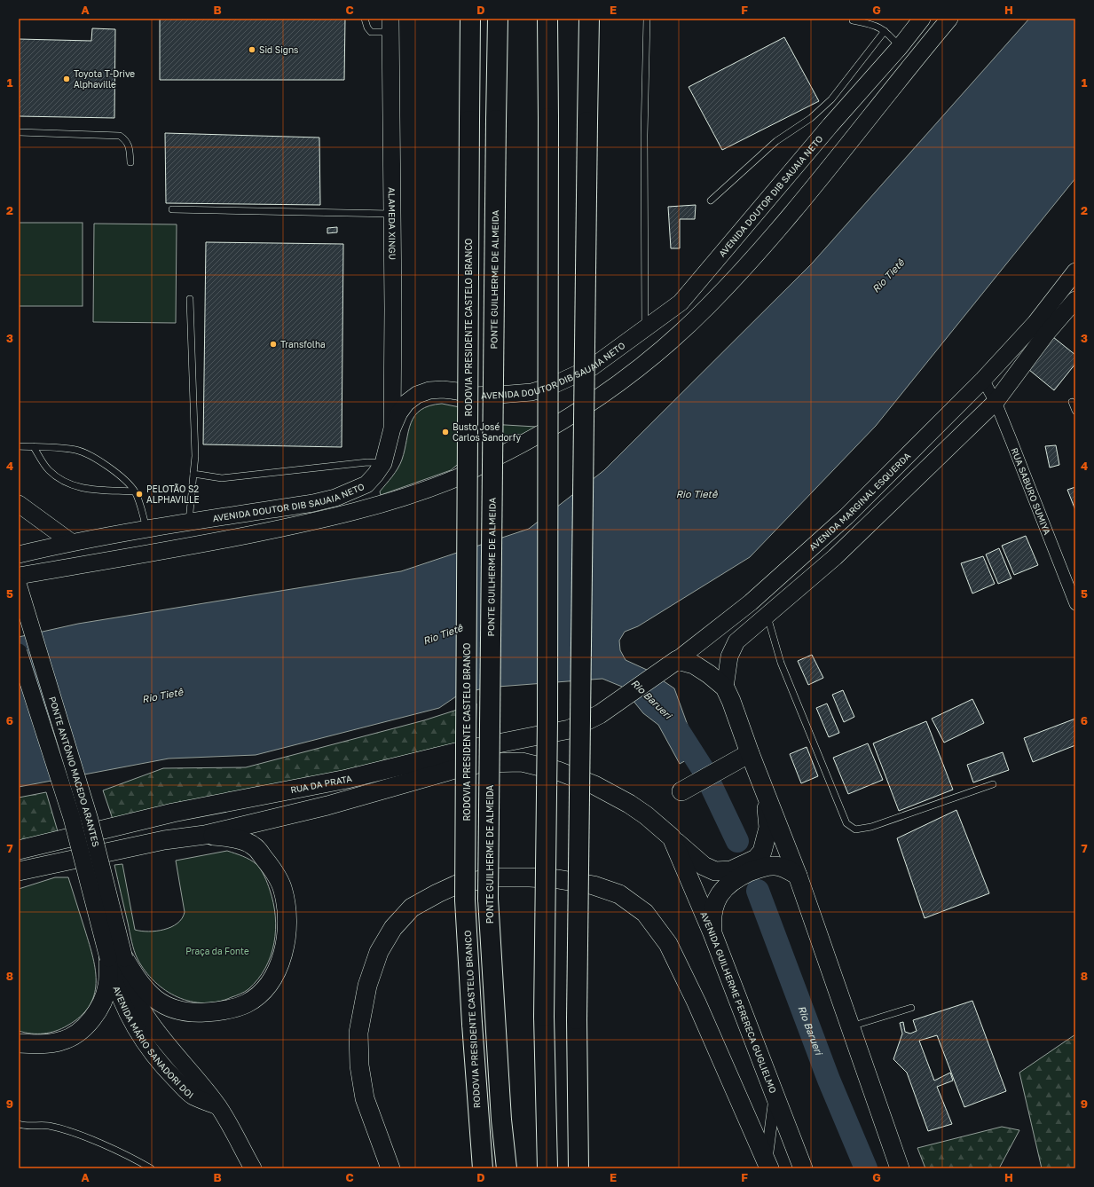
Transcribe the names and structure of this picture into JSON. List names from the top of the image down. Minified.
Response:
{"streets":{"highway":["PONTE GUILHERME DE ALMEIDA","RODOVIA PRESIDENTE CASTELO BRANCO"],"main road":["AVENIDA DOUTOR DIB SAUAIA NETO","ALAMEDA XINGU","AVENIDA MARGINAL ESQUERDA","PONTE ANTÔNIO MACEDO ARANTES","RUA DA PRATA","AVENIDA GUILHERME PERERECA GUGLIELMO","AVENIDA MÁRIO SANADORI DOI"],"street":["RUA SABURO SUMIYA"]},"crossings":[["AVENIDA DOUTOR DIB SAUAIA NETO","ALAMEDA XINGU"],["RUA SABURO SUMIYA","AVENIDA MARGINAL ESQUERDA"],["AVENIDA MARGINAL ESQUERDA","RUA DA PRATA"],["PONTE ANTÔNIO MACEDO ARANTES","AVENIDA MÁRIO SANADORI DOI"]],"water":["Rio Tietê","Rio Barueri"],"parks":["Praça da Fonte"],"places":["Sid Signs","Toyota T-Drive Alphaville","Transfolha","Busto José Carlos Sandorfy","PELOTÃO S2 ALPHAVILLE"],"grid":{"columns":["A","B","C","D","E","F","G","H"],"rows":["1","2","3","4","5","6","7","8","9"]}}
